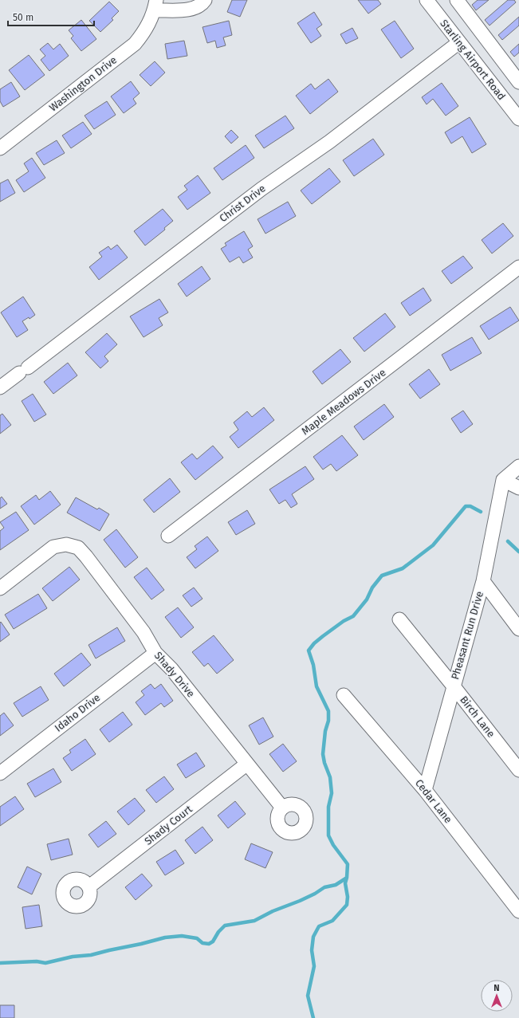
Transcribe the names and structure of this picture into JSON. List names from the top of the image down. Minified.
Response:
{"streets":{"street":["Starling Airport Road","Washington Drive","Christ Drive","Maple Meadows Drive","Pheasant Run Drive","Shady Drive","Idaho Drive","Birch Lane","Cedar Lane","Shady Court"]},"crossings":[["Starling Airport Road","Christ Drive"],["Pheasant Run Drive","Birch Lane"],["Pheasant Run Drive","Cedar Lane"],["Shady Drive","Idaho Drive"],["Shady Drive","Shady Court"]],"scale_bar":"50 m","north":"top"}
